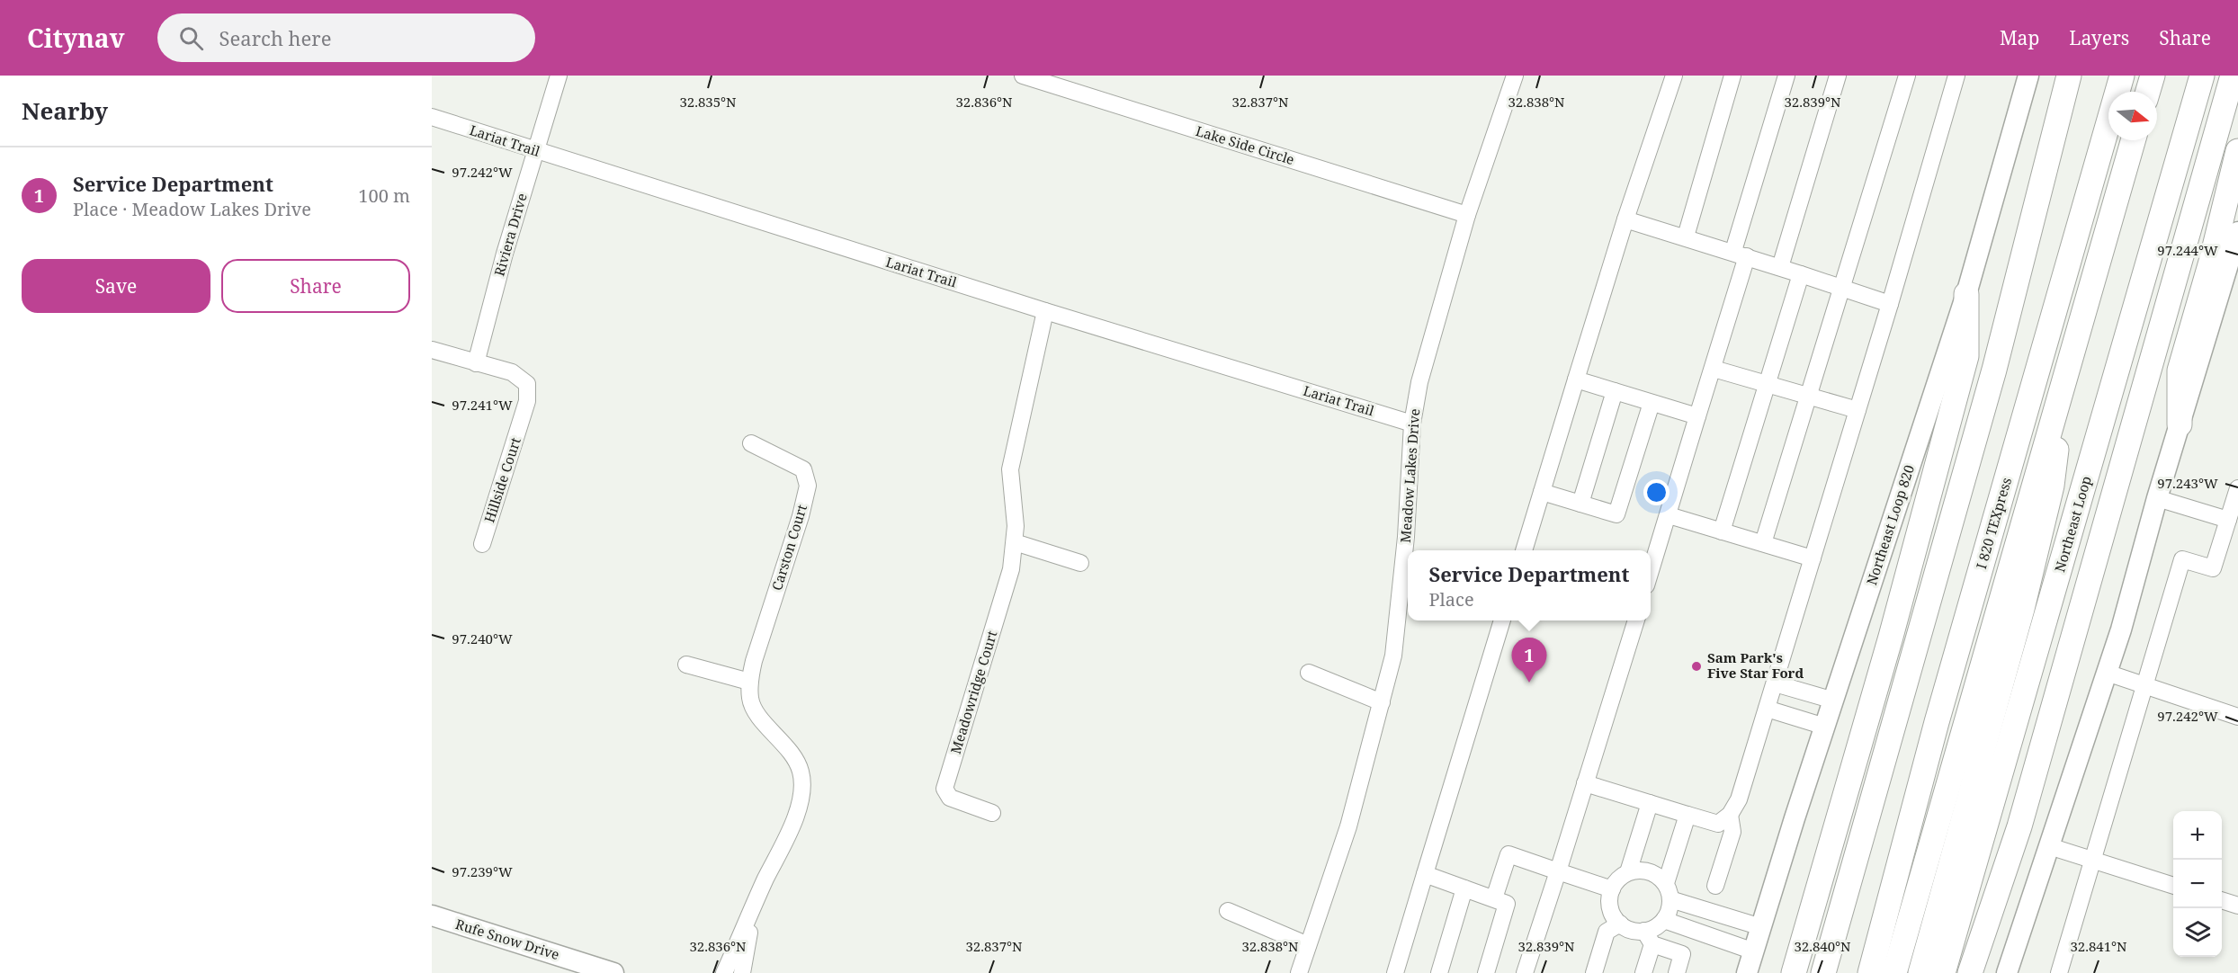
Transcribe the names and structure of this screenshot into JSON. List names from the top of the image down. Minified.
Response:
{"streets":{"highway":["I 820 TEXpress","Northeast Loop"],"main road":["Northeast Loop 820","Rufe Snow Drive"],"street":["Lariat Trail","Lake Side Circle","Riviera Drive","Meadow Lakes Drive","Hillside Court","Carston Court","Meadowridge Court"]},"crossings":[["Lariat Trail","Riviera Drive"],["Lariat Trail","Meadow Lakes Drive"],["Lariat Trail","Meadowridge Court"],["Lake Side Circle","Meadow Lakes Drive"],["Riviera Drive","Hillside Court"]],"places":["Sam Park's Five Star Ford"],"north":"right","page":{"header":"Citynav","search":"Search here","nav":["Map","Layers","Share"],"heading":"Nearby","list":[{"mark":"1","name":"Service Department","note":"Place · Meadow Lakes Drive","value":"100 m"}],"buttons":["Save","Share"],"popup":["Service Department","Place"],"pins":"1","map_buttons":["+","−"]},"coordinates":["32.835°N","32.836°N","32.837°N","32.838°N","32.839°N","97.242°W","97.244°W","97.241°W","97.243°W","97.240°W","97.239°W","32.840°N","32.841°N"]}
